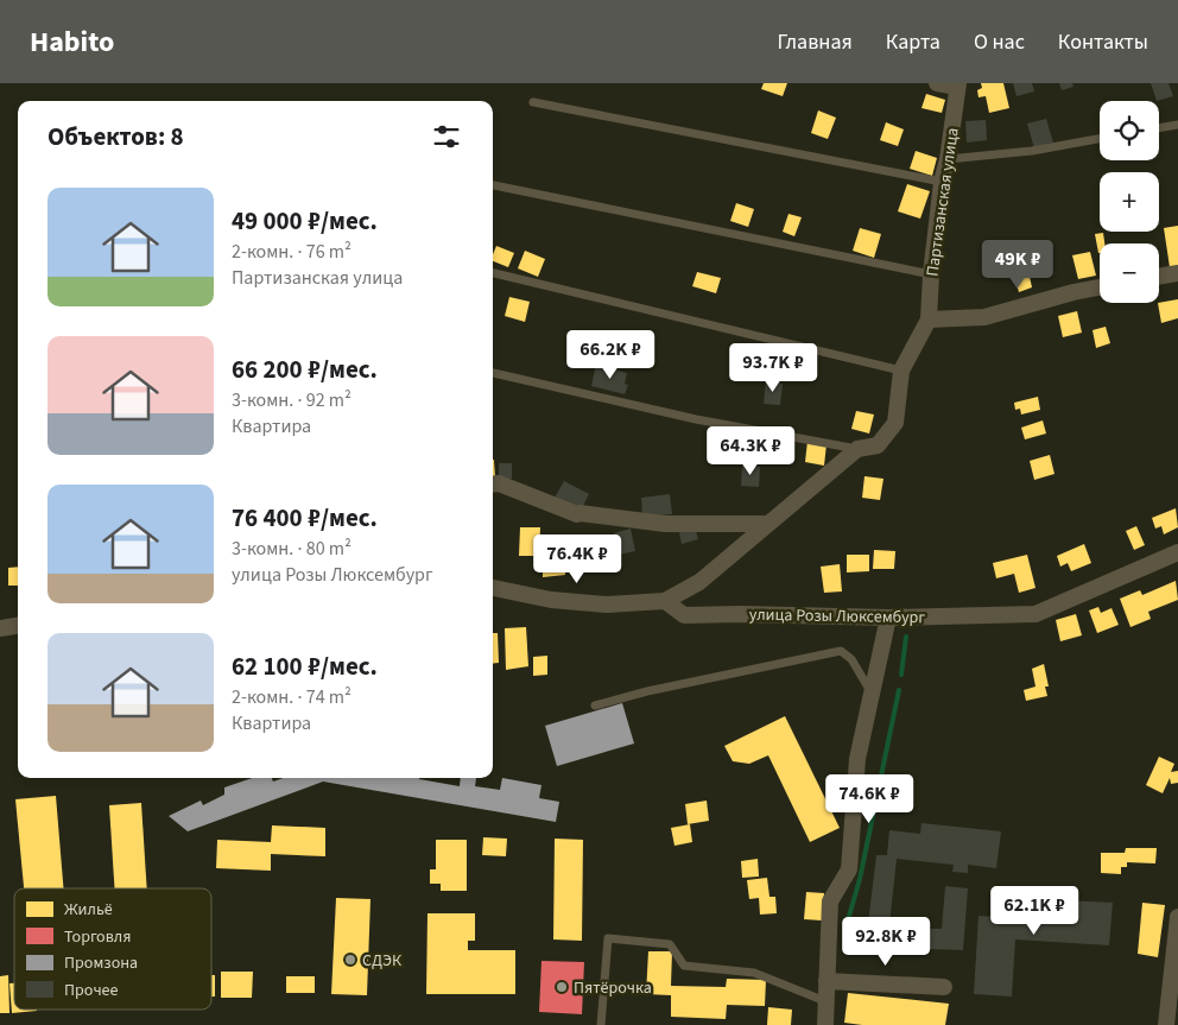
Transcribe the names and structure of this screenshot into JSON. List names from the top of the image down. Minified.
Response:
{"streets":{"street":["Партизанская улица","улица Розы Люксембург"]},"crossings":[["Партизанская улица","улица Розы Люксембург"]],"places":["СДЭК","Пятёрочка"],"legend":["Жильё","Торговля","Промзона","Прочее"],"page":{"header":"Habito","nav":["Главная","Карта","О нас","Контакты"],"map_buttons":["+","−"],"heading":"Объектов: 8","list":[{"name":"49 000 ₽/мес.","note":"2-комн. · 76 m² · Партизанская улица"},{"name":"66 200 ₽/мес.","note":"3-комн. · 92 m² · Квартира"},{"name":"76 400 ₽/мес.","note":"3-комн. · 80 m² · улица Розы Люксембург"},{"name":"62 100 ₽/мес.","note":"2-комн. · 74 m² · Квартира"}],"price":["49K ₽","66.2K ₽","93.7K ₽","64.3K ₽","76.4K ₽","74.6K ₽","62.1K ₽","92.8K ₽"]}}
